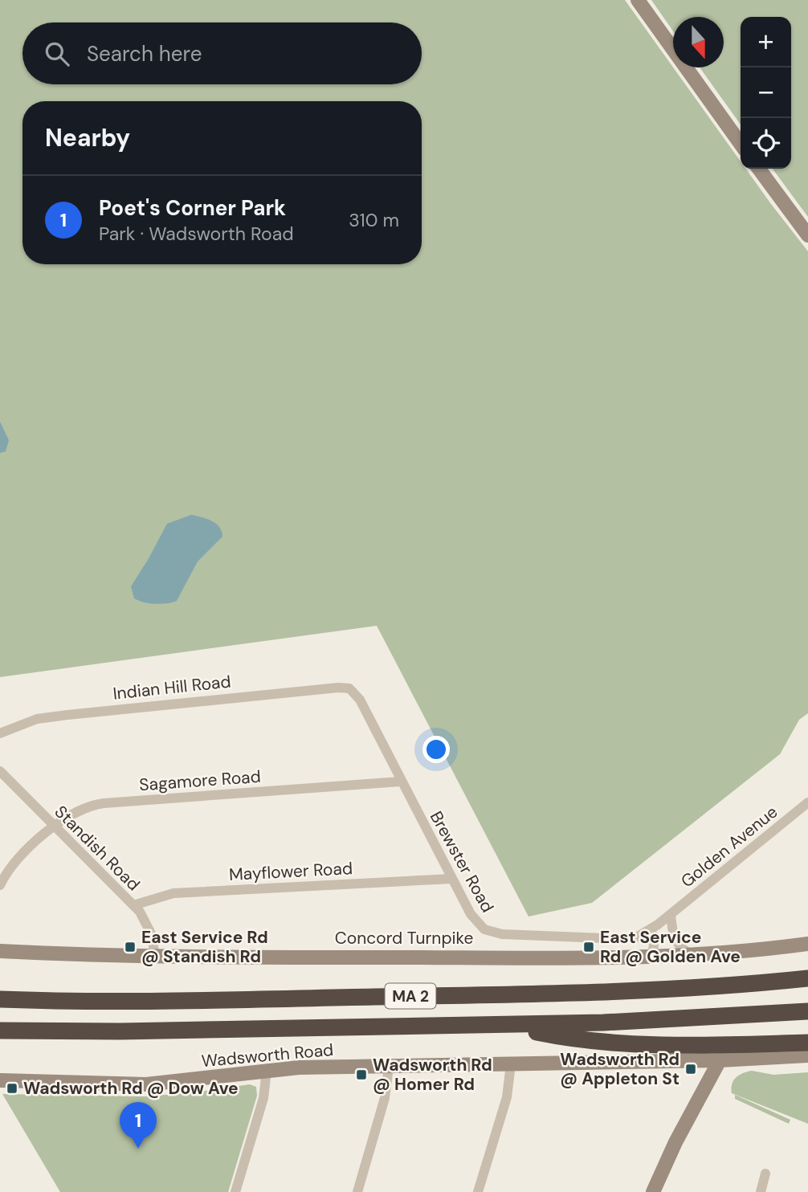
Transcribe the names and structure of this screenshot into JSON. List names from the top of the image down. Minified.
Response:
{"streets":{"highway":["MA 2"],"main road":["Concord Turnpike","Wadsworth Road"],"street":["Indian Hill Road","Sagamore Road","Golden Avenue","Standish Road","Brewster Road","Mayflower Road"]},"crossings":[["Indian Hill Road","Brewster Road"],["Sagamore Road","Standish Road"],["Sagamore Road","Brewster Road"],["Golden Avenue","Brewster Road"],["Standish Road","Mayflower Road"],["Standish Road","Concord Turnpike"],["Brewster Road","Mayflower Road"]],"places":{"transit":["East Service Rd @ Standish Rd","East Service Rd @ Golden Ave","Wadsworth Rd @ Appleton St","Wadsworth Rd @ Homer Rd","Wadsworth Rd @ Dow Ave"]},"north":"bottom","page":{"map_buttons":["+","−"],"search":"Search here","heading":"Nearby","list":[{"mark":"1","name":"Poet's Corner Park","note":"Park · Wadsworth Road","value":"310 m"}],"pins":"1"}}
